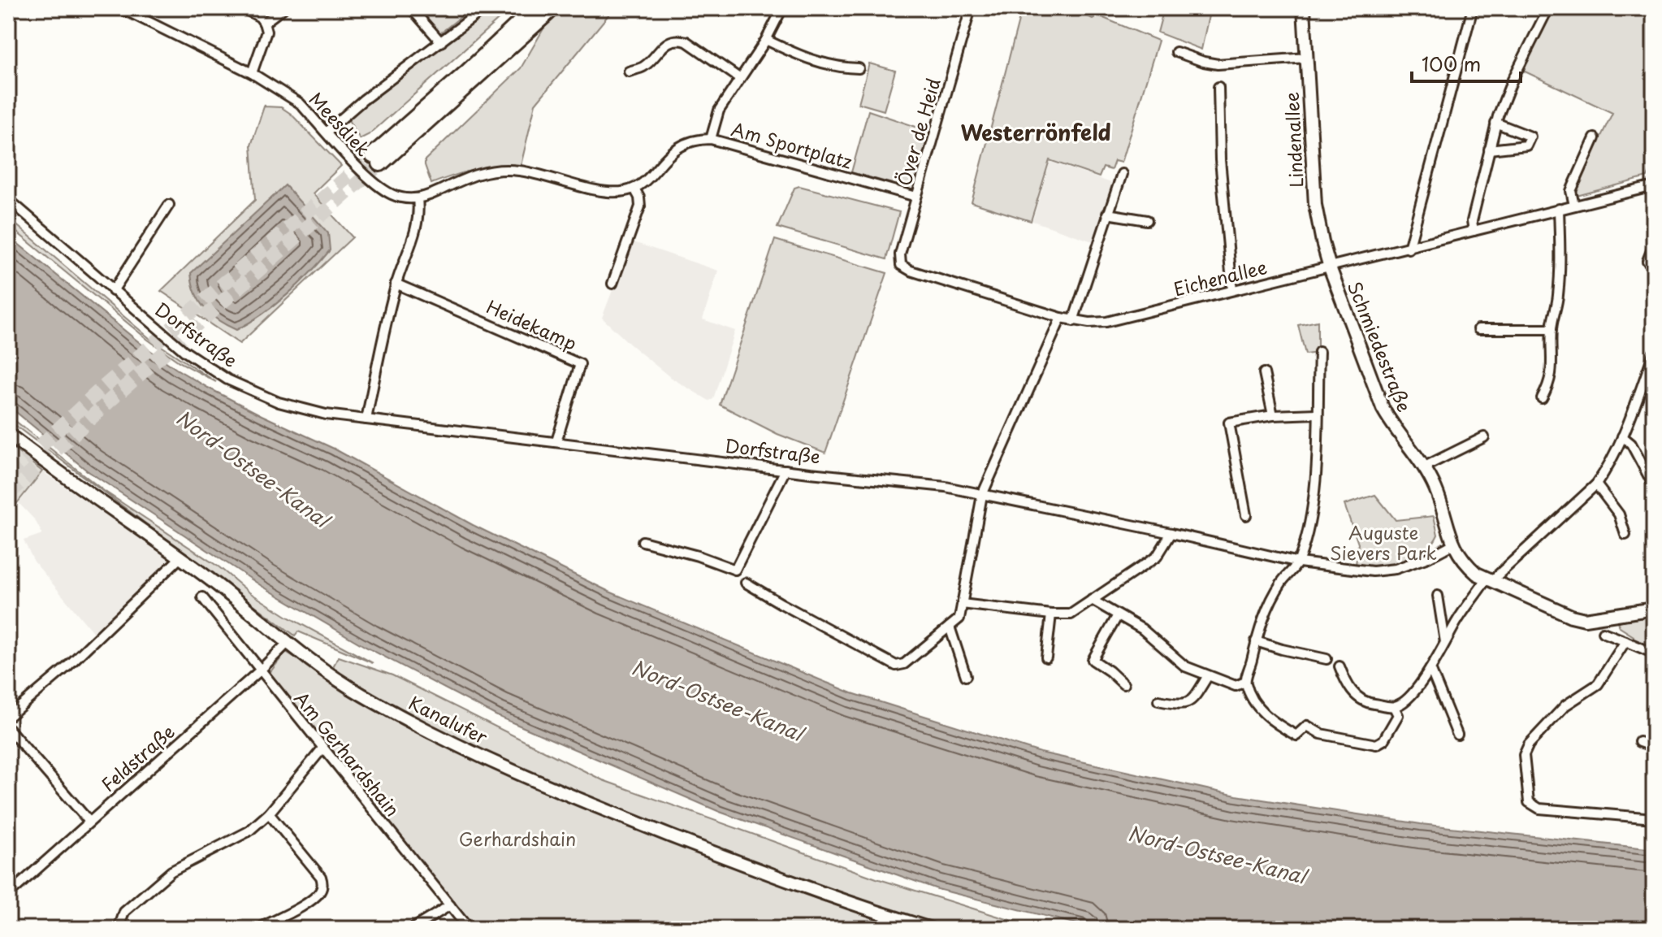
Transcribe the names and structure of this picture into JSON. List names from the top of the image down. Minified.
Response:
{"streets":{"street":["Meesdiek","Över de Heid","Lindenallee","Am Sportplatz","Eichenallee","Heidekamp","Dorfstraße","Schmiedestraße","Kanalufer","Am Gerhardshain","Feldstraße"]},"crossings":[["Över de Heid","Am Sportplatz"],["Över de Heid","Eichenallee"],["Lindenallee","Eichenallee"],["Lindenallee","Schmiedestraße"],["Eichenallee","Schmiedestraße"],["Heidekamp","Dorfstraße"],["Dorfstraße","Schmiedestraße"],["Kanalufer","Feldstraße"],["Am Gerhardshain","Feldstraße"]],"districts":["Westerrönfeld"],"water":["Nord-Ostsee-Kanal"],"parks":["Auguste Sievers Park","Gerhardshain"],"scale_bar":"100 m"}
